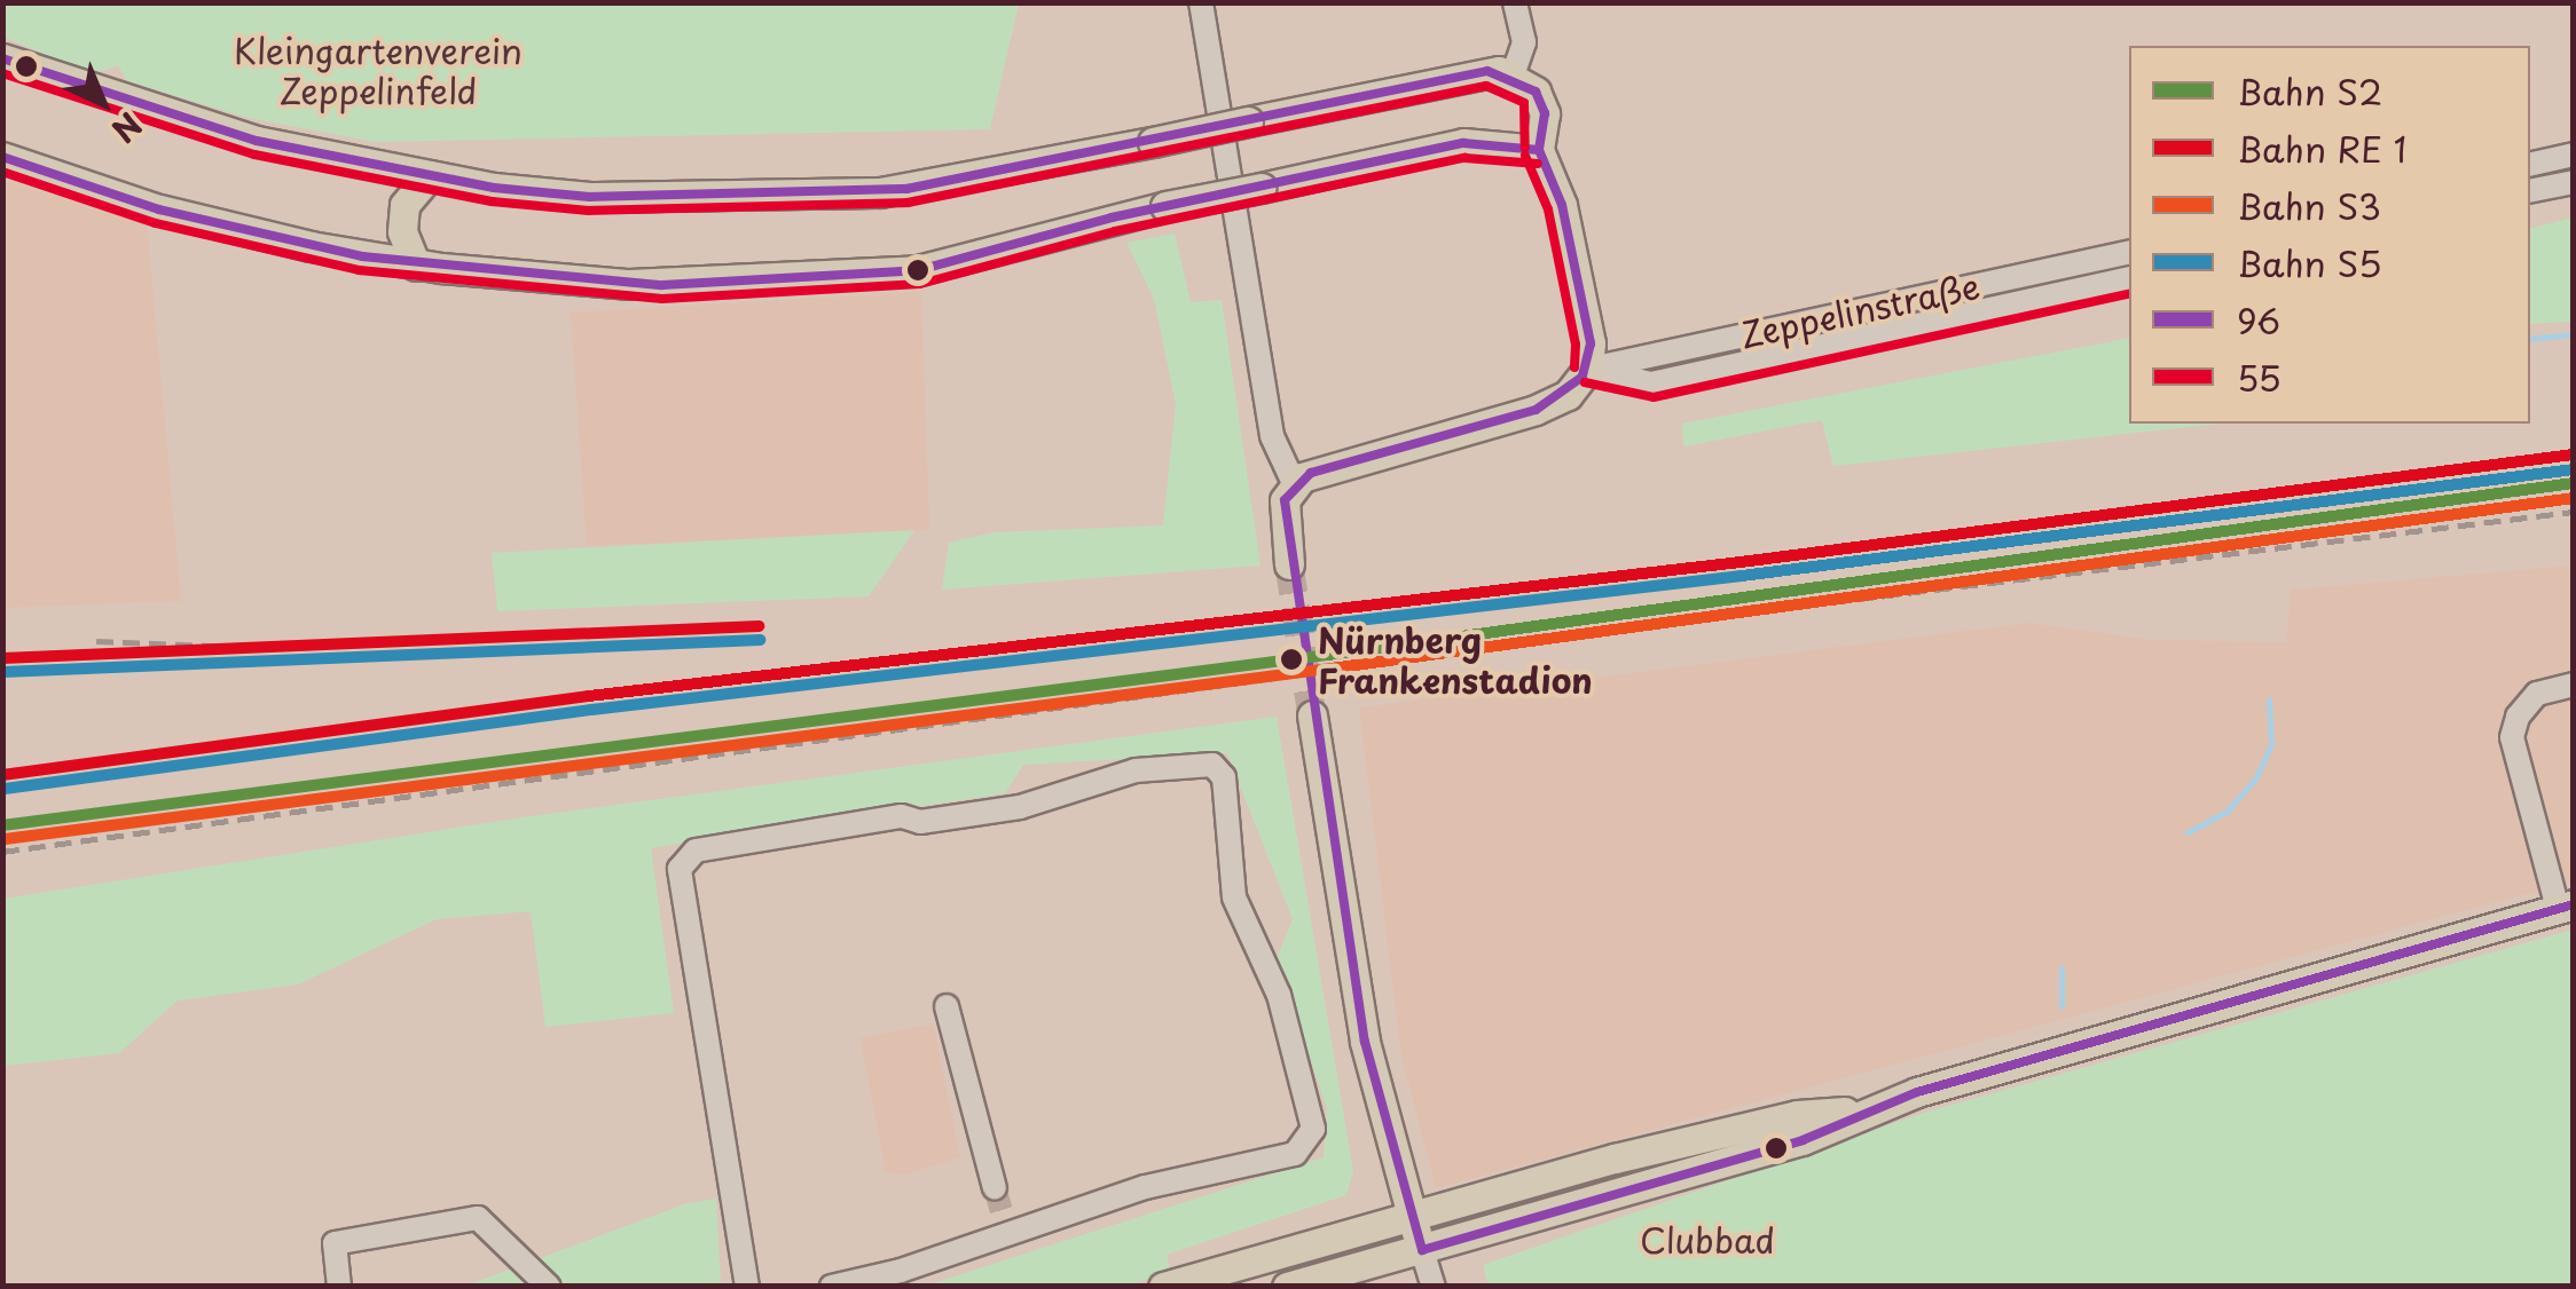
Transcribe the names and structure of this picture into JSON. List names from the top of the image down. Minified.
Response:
{"streets":{"main road":["Zeppelinstraße"]},"parks":["Kleingartenverein Zeppelinfeld","Clubbad"],"places":["Nürnberg Frankenstadion"],"lines":["transit line 96","transit line 55","rail line S5","rail line S2","rail line S3"],"legend":["Bahn S2","Bahn RE 1","Bahn S3","Bahn S5","96","55"],"north":"bottom right"}
